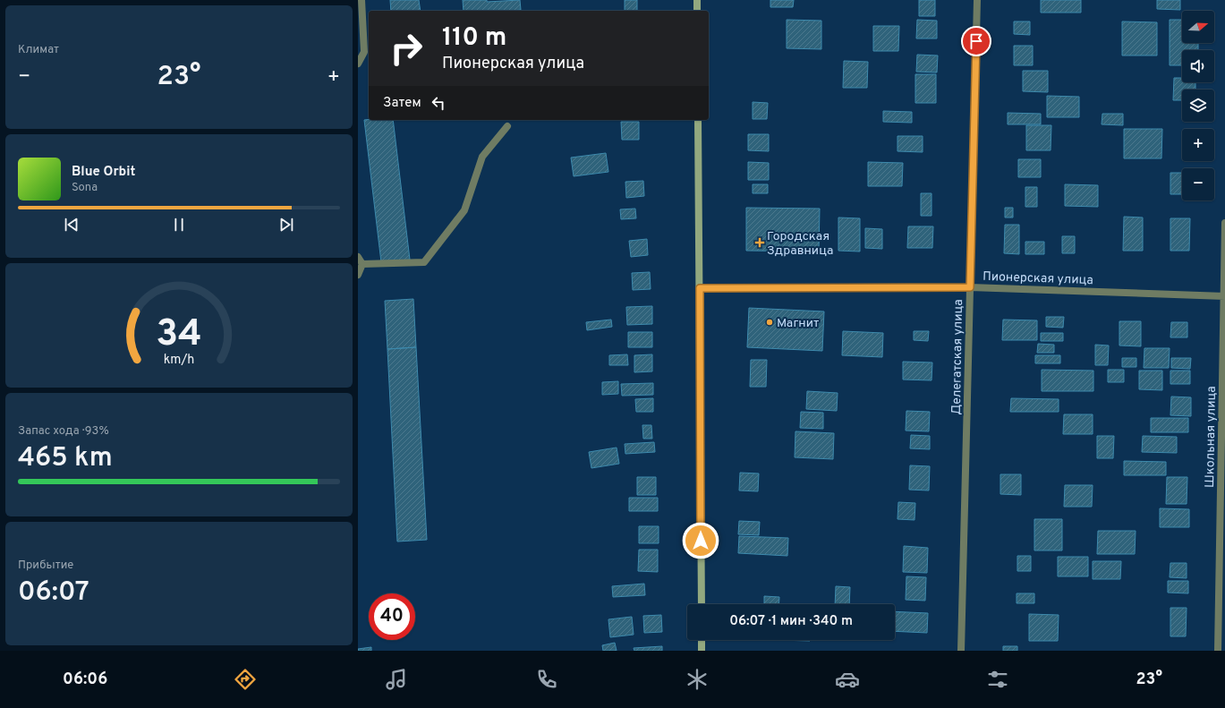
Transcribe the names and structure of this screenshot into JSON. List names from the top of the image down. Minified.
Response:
{"streets":{"street":["Пионерская улица","Делегатская улица","Школьная улица"]},"crossings":[["Пионерская улица","Делегатская улица"],["Пионерская улица","Школьная улица"]],"places":{"health":["Городская Здравница"],"other":["Магнит"]},"north":"right","page":{"tile":["Климат",["Запас хода · 93%","465 km"],["Прибытие","06:07"]],"map_buttons":["+","−"],"turn":["110 m","Пионерская улица"],"heat":["−","23°","+"],"then":"Затем","song":["Blue Orbit","Sona"],"limit":"40","trip":"06:07 · 1 мин · 340 m","tabs":["06:06","23°"],"gauge":["34","km/h"]}}
